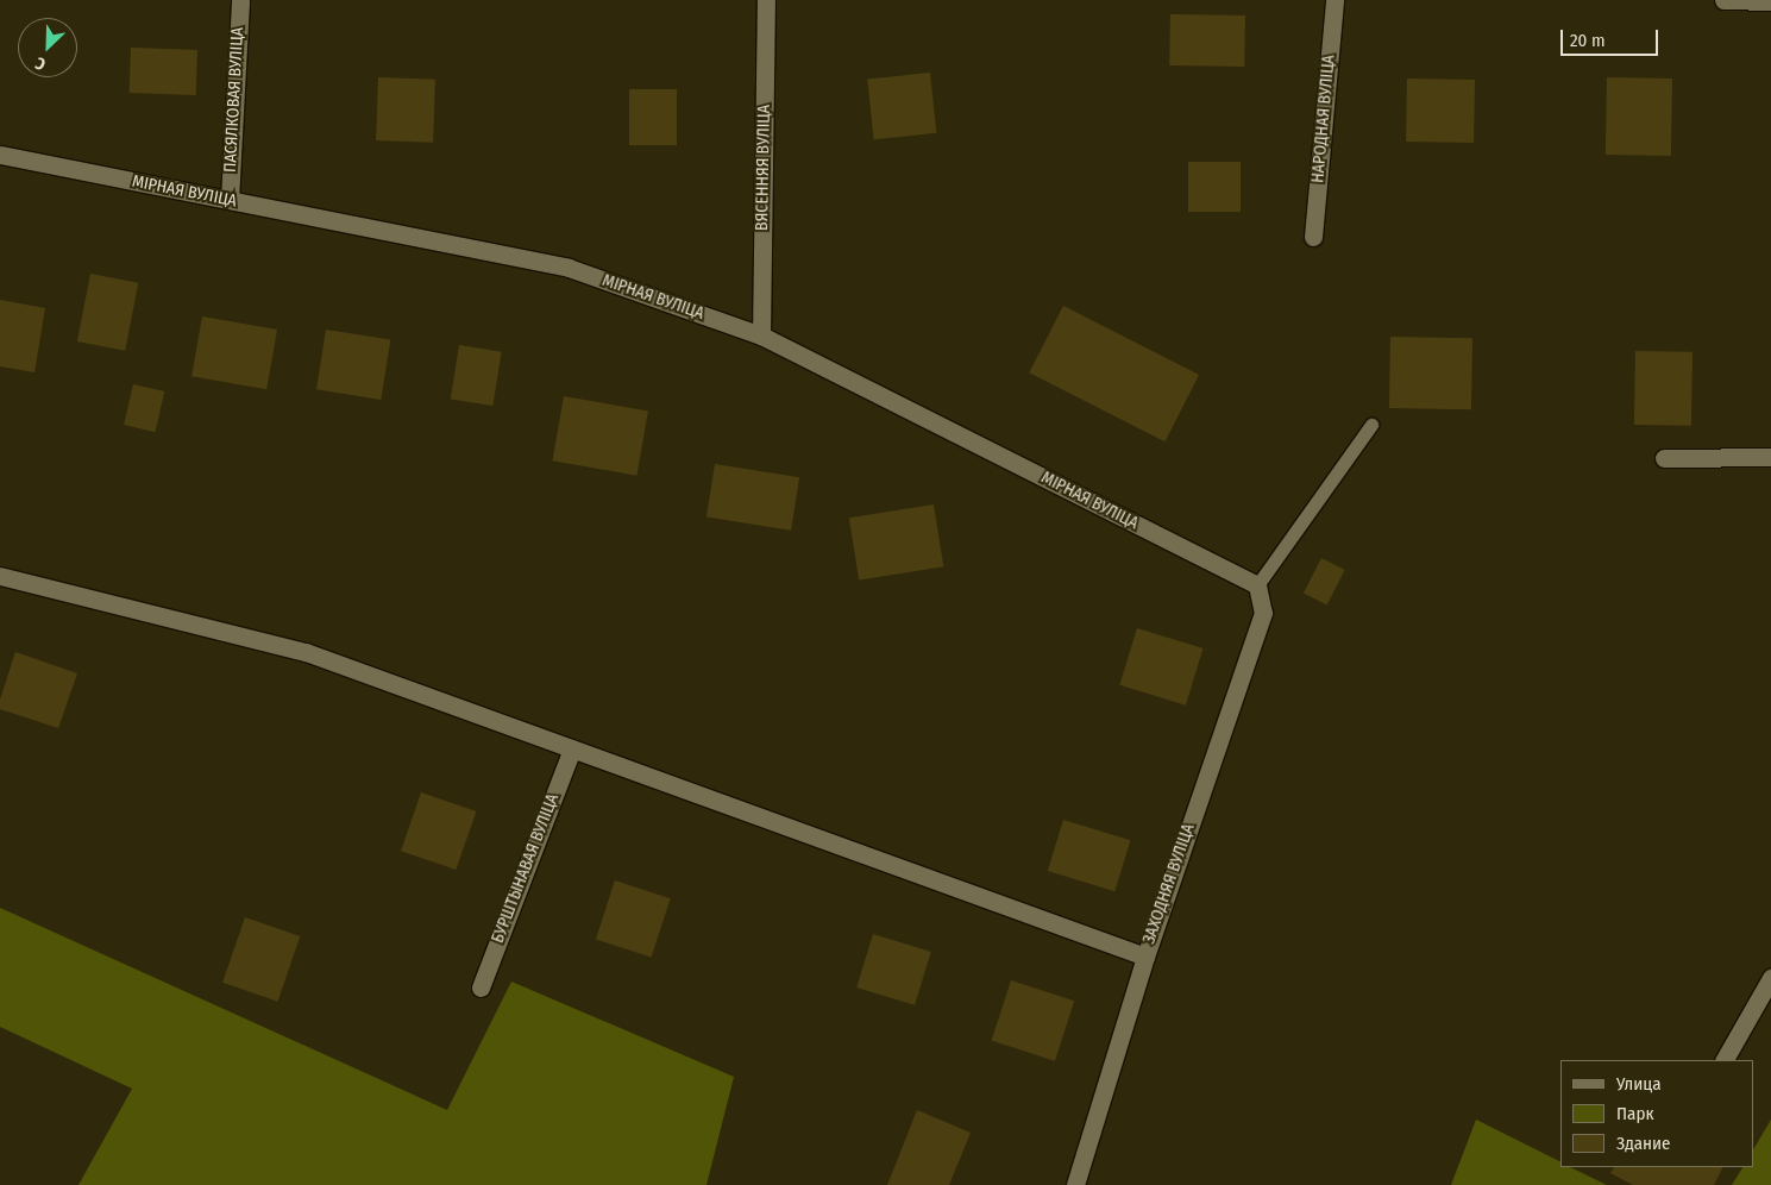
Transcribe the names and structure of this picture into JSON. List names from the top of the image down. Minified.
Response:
{"streets":{"street":["ПАСЯЛКОВАЯ ВУЛІЦА","НАРОДНАЯ ВУЛІЦА","ВЯСЕННЯЯ ВУЛІЦА","МІРНАЯ ВУЛІЦА","БУРШТЫНАВАЯ ВУЛІЦА","ЗАХОДНЯЯ ВУЛІЦА"]},"crossings":[["ПАСЯЛКОВАЯ ВУЛІЦА","МІРНАЯ ВУЛІЦА"],["ВЯСЕННЯЯ ВУЛІЦА","МІРНАЯ ВУЛІЦА"],["МІРНАЯ ВУЛІЦА","ЗАХОДНЯЯ ВУЛІЦА"]],"legend":["Улица","Парк","Здание"],"scale_bar":"20 m","north":"bottom left"}
